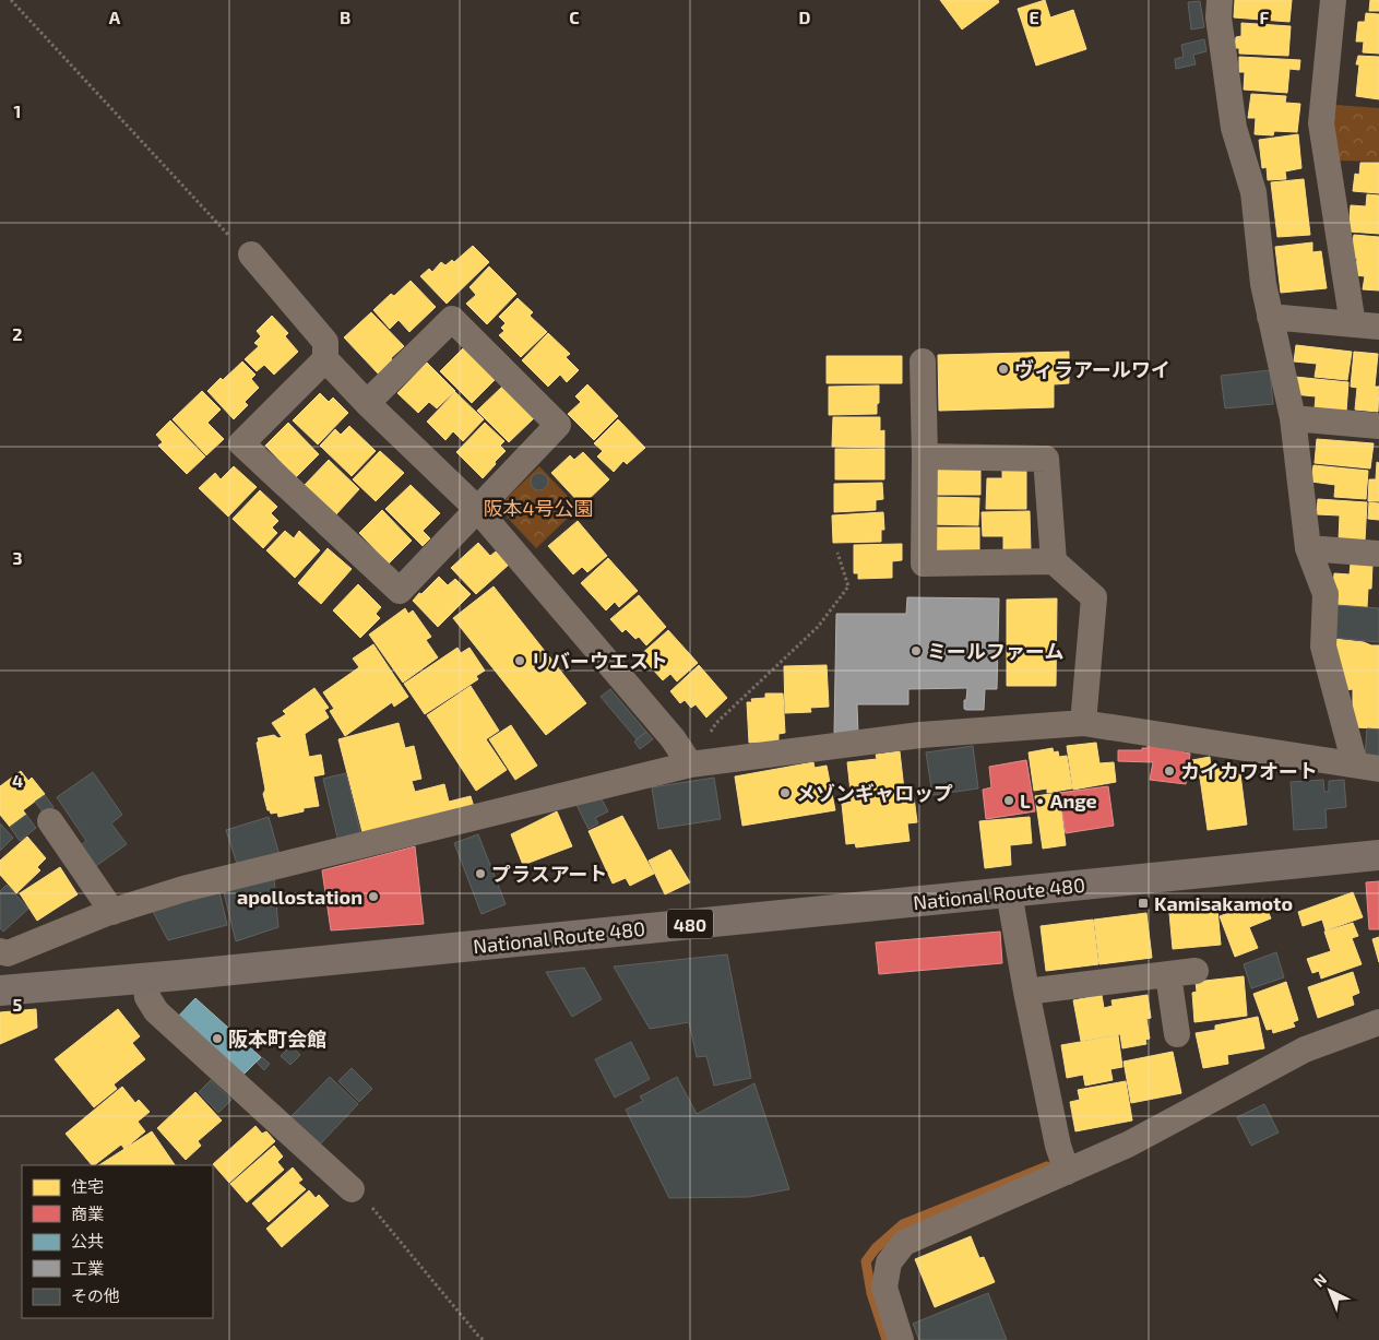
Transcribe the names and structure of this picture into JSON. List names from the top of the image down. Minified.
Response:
{"streets":{"highway":["National Route 480","480"]},"parks":["阪本4号公園"],"places":{"other":["ヴィラアールワイ","ミールファーム","リバーウエスト","カイカワオート","メゾンギャロップ","L・Ange","プラスアート","apollostation","阪本町会館"],"transit":["Kamisakamoto"]},"legend":["住宅","商業","公共","工業","その他"],"north":"top left","grid":{"columns":["A","B","C","D","E","F"],"rows":["1","2","3","4","5"]}}
